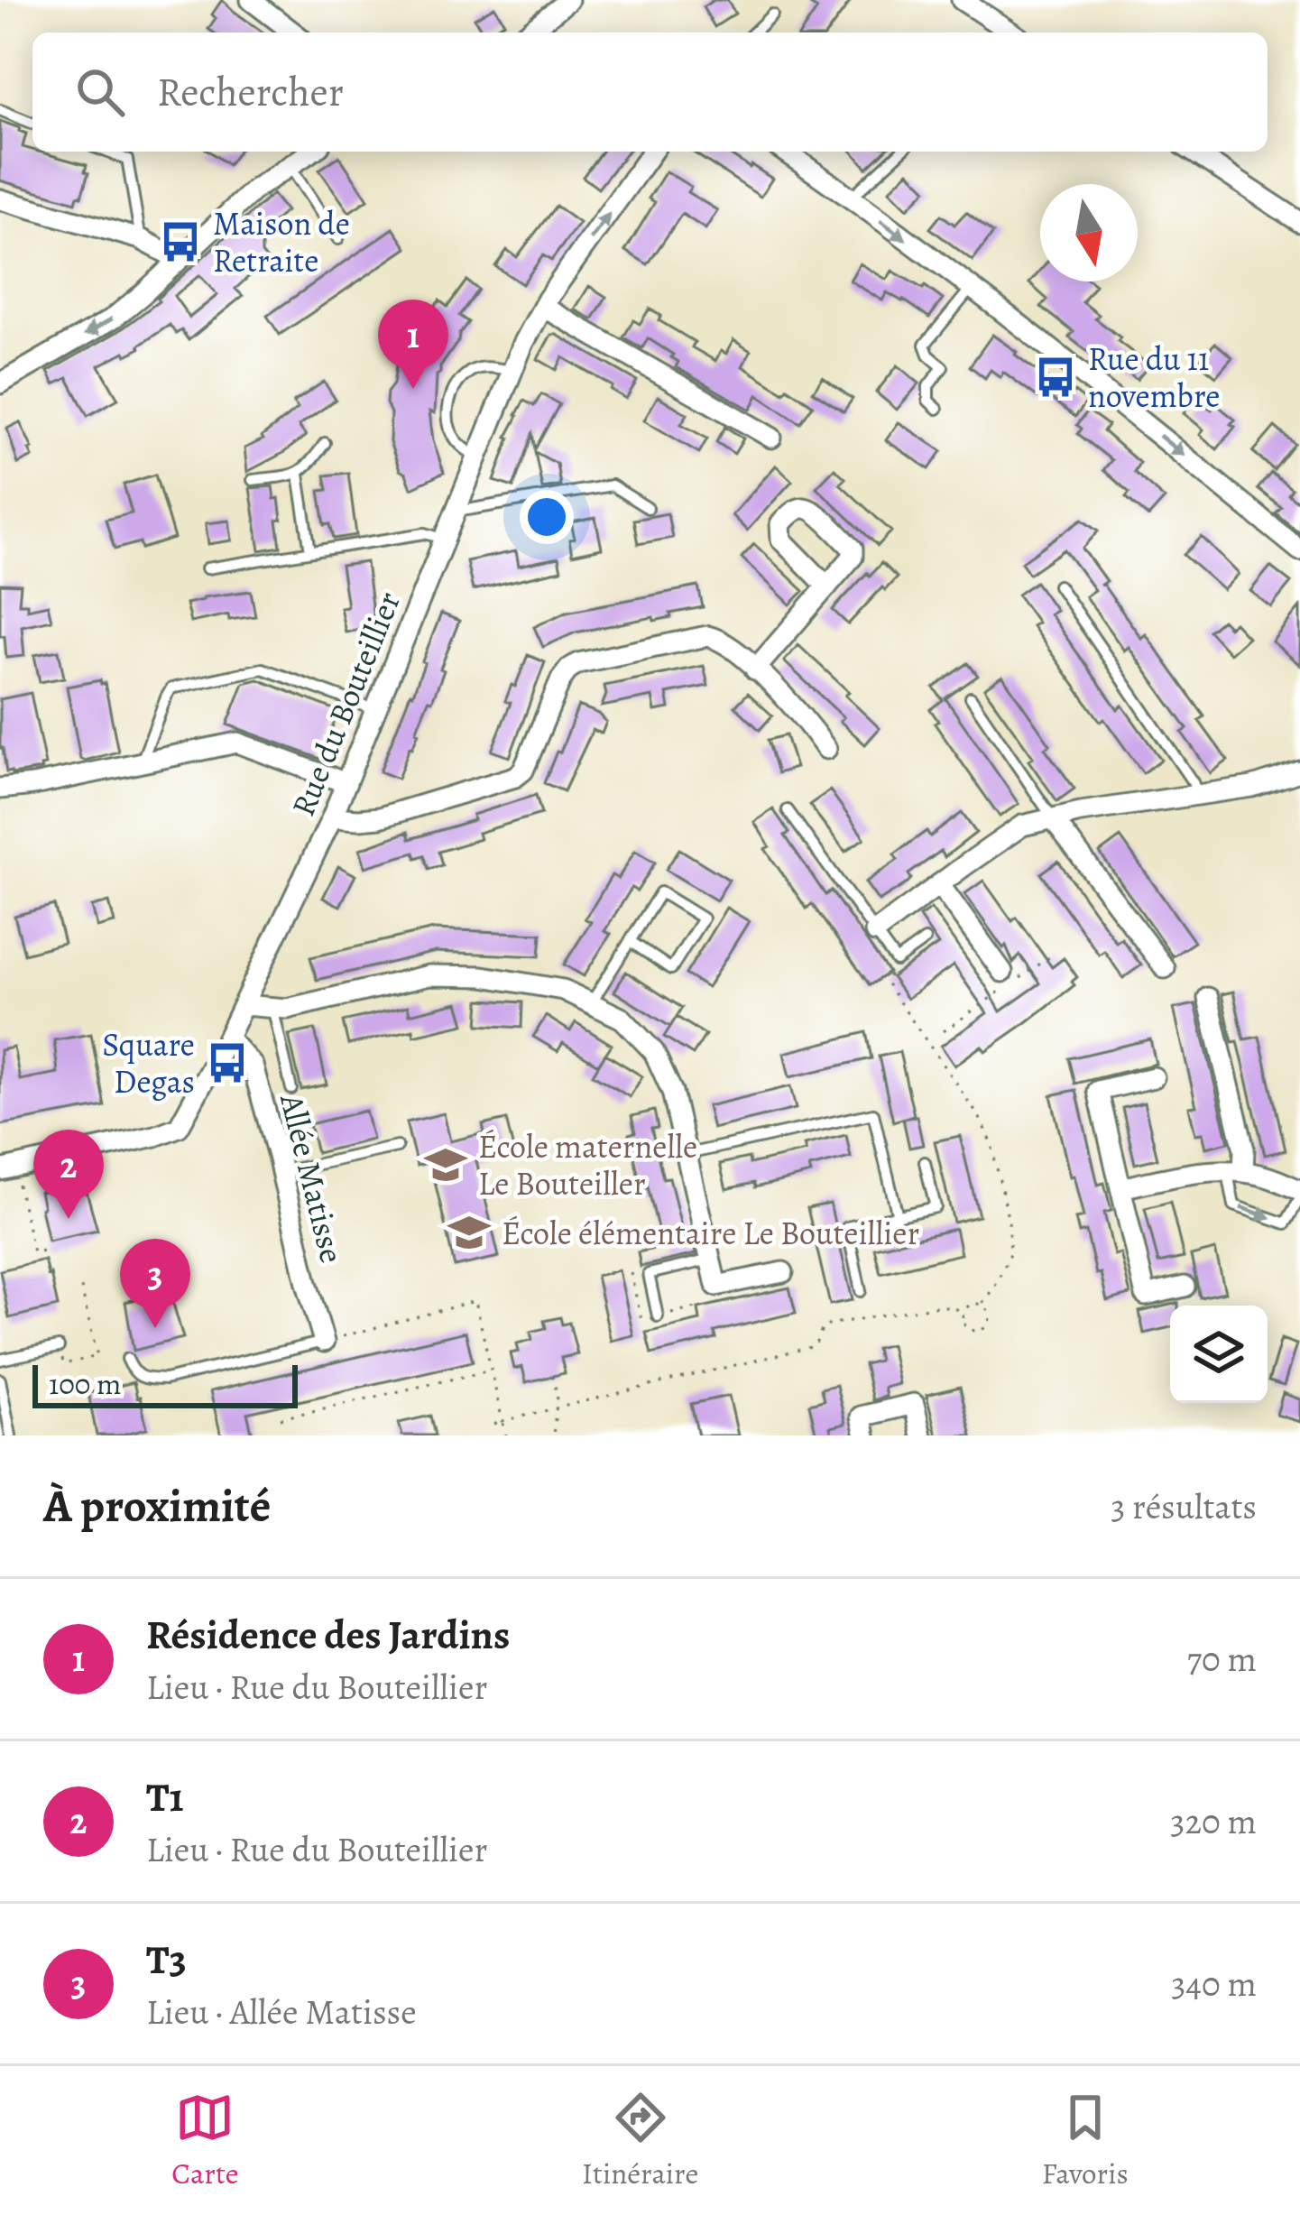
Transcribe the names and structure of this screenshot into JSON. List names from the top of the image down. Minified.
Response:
{"streets":{"street":["Rue du Bouteillier","Allée Matisse"]},"crossings":[["Rue du Bouteillier","Allée Matisse"]],"places":{"bus stop":["Maison de Retraite","Rue du 11 novembre","Square Degas"],"school or university":["École maternelle Le Bouteiller","École élémentaire Le Bouteillier"]},"scale_bar":"100 m","north":"bottom","page":{"search":"Rechercher","pins":["1","2","3"],"scale":"100 m","heading":["À proximité","3 résultats"],"list":[{"mark":"1","name":"Résidence des Jardins","note":"Lieu · Rue du Bouteillier","value":"70 m"},{"mark":"2","name":"T1","note":"Lieu · Rue du Bouteillier","value":"320 m"},{"mark":"3","name":"T3","note":"Lieu · Allée Matisse","value":"340 m"}],"nav":["Carte","Itinéraire","Favoris"]}}
